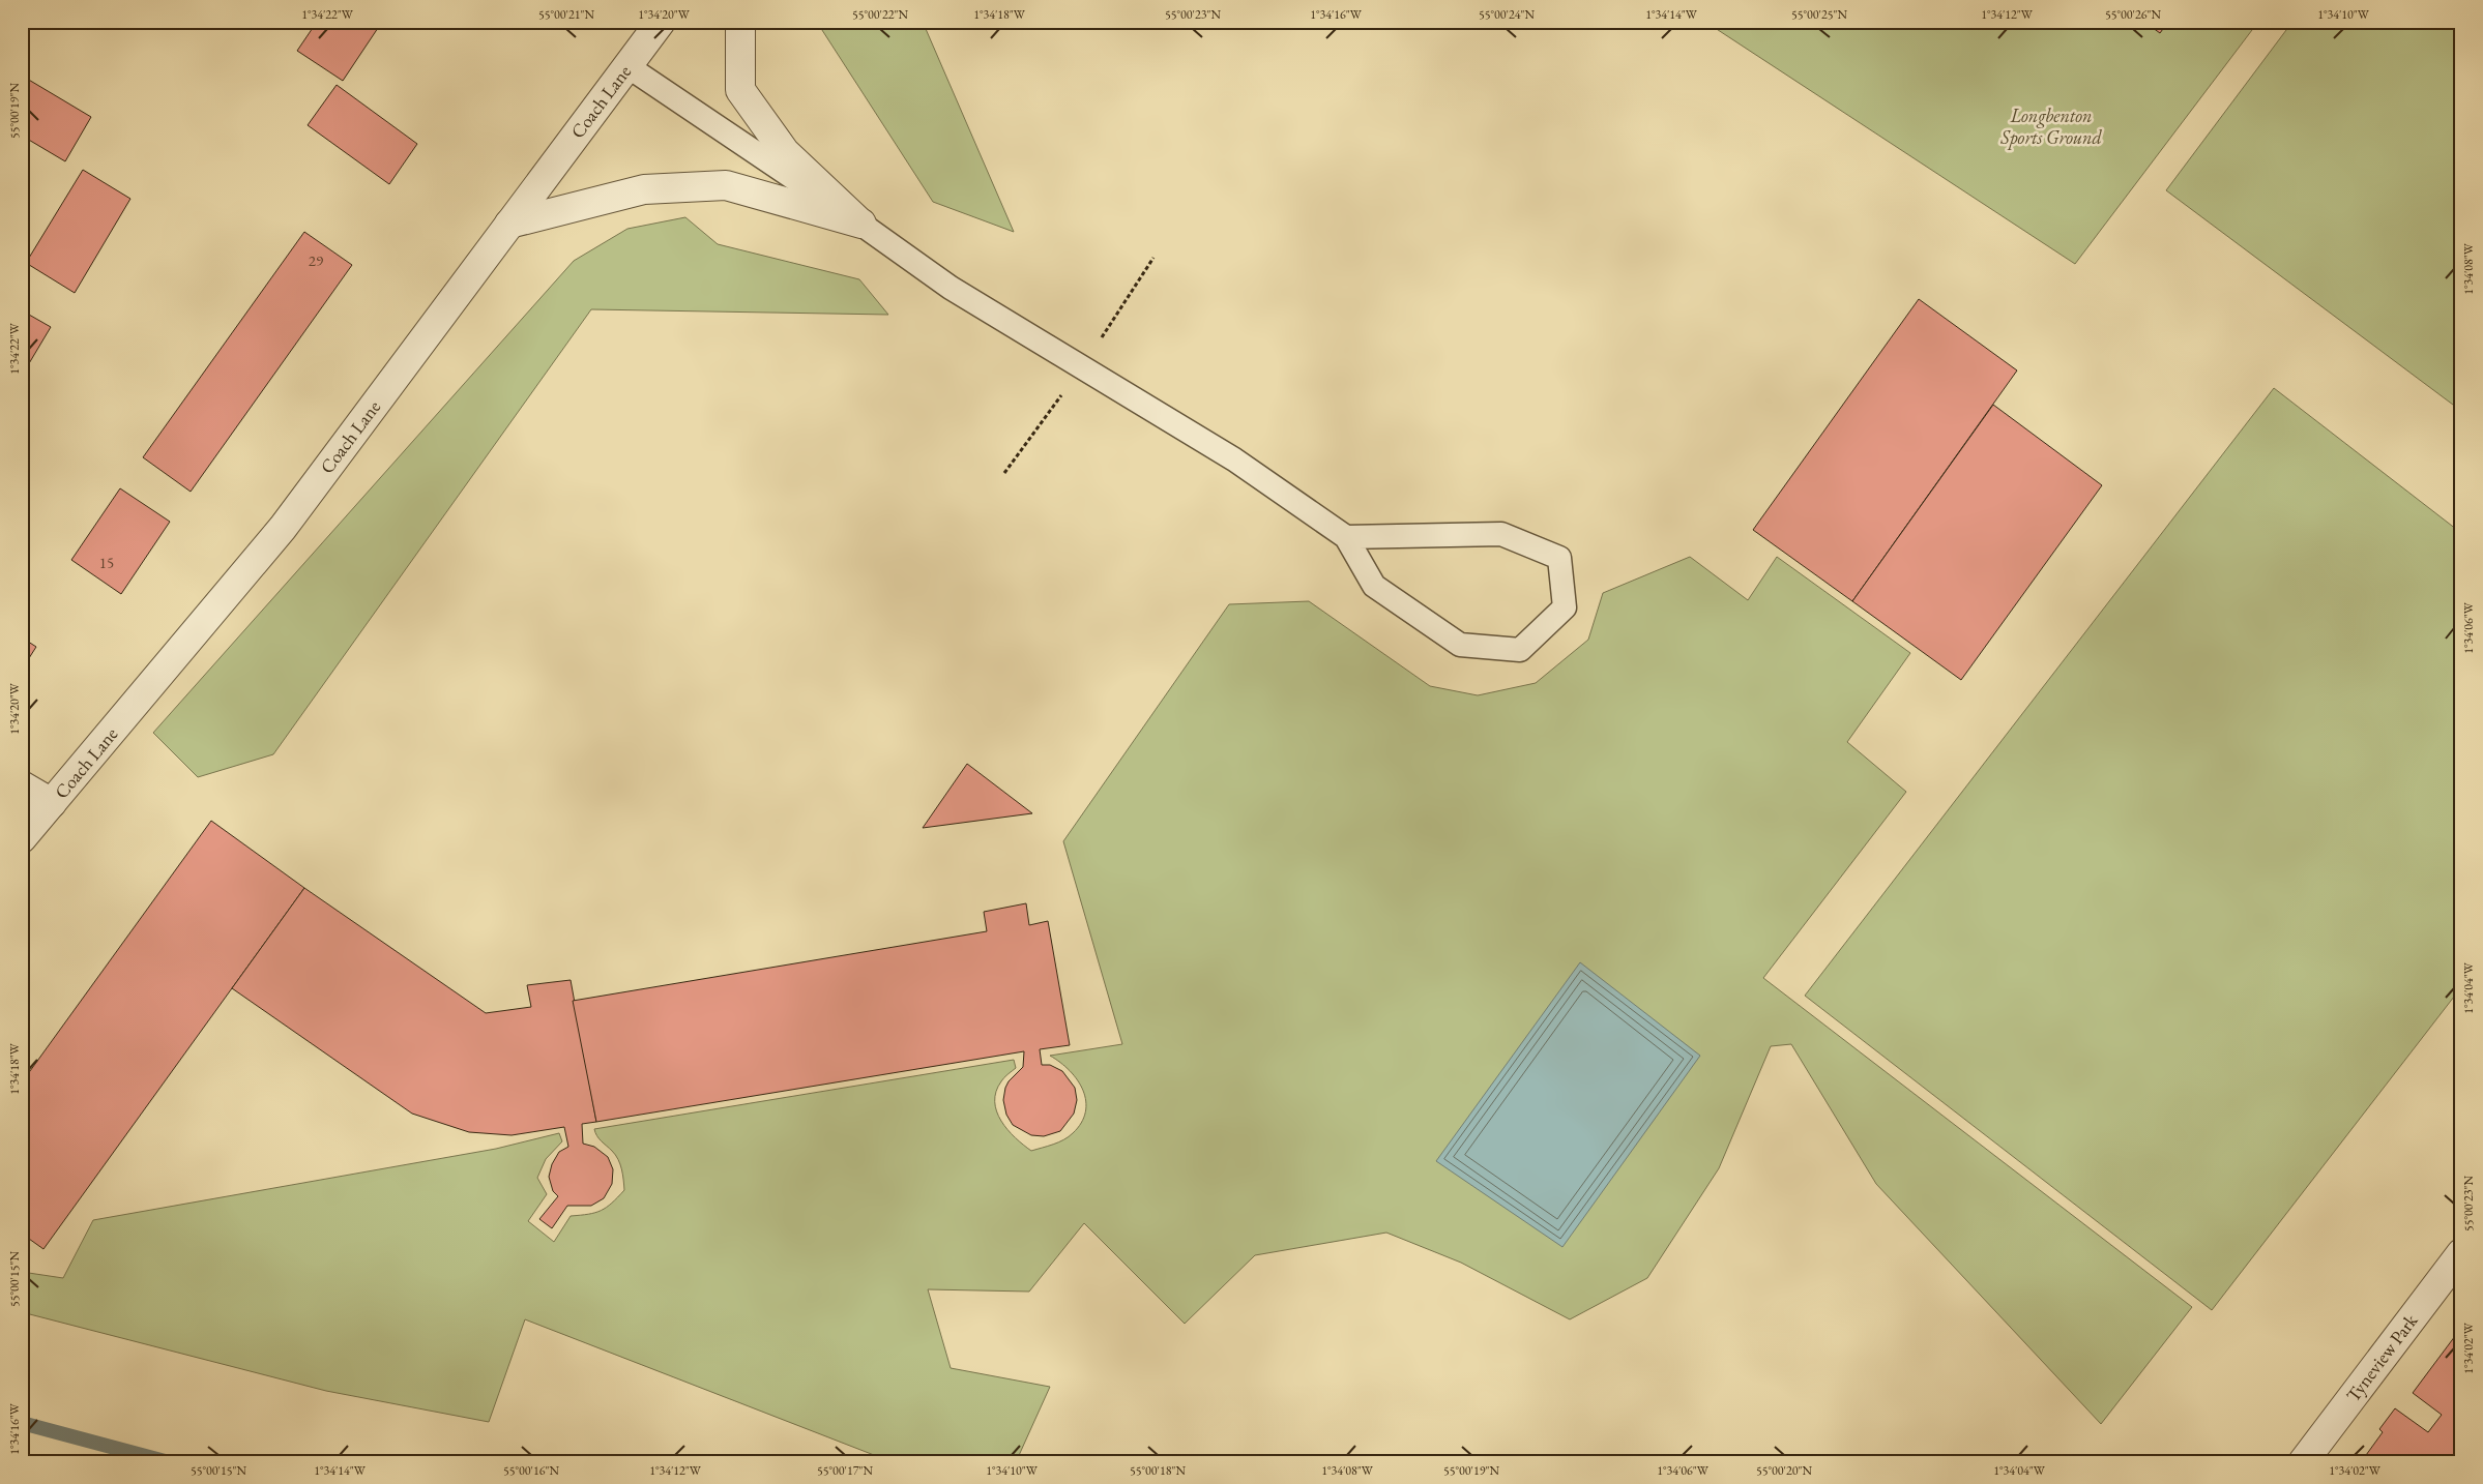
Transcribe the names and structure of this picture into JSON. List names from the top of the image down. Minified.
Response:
{"streets":{"street":["Coach Lane","Tyneview Park"]},"parks":["Longbenton Sports Ground"],"house_numbers":["29","15"],"coordinates":["1°34'22\"W","55°00'21\"N","1°34'20\"W","55°00'22\"N","1°34'18\"W","55°00'23\"N","1°34'16\"W","55°00'24\"N","1°34'14\"W","55°00'25\"N","1°34'12\"W","55°00'26\"N","1°34'10\"W","55°00'19\"N","1°34'08\"W","1°34'06\"W","1°34'04\"W","55°00'15\"N","1°34'02\"W","55°00'16\"N","55°00'17\"N","55°00'18\"N","55°00'20\"N"]}
